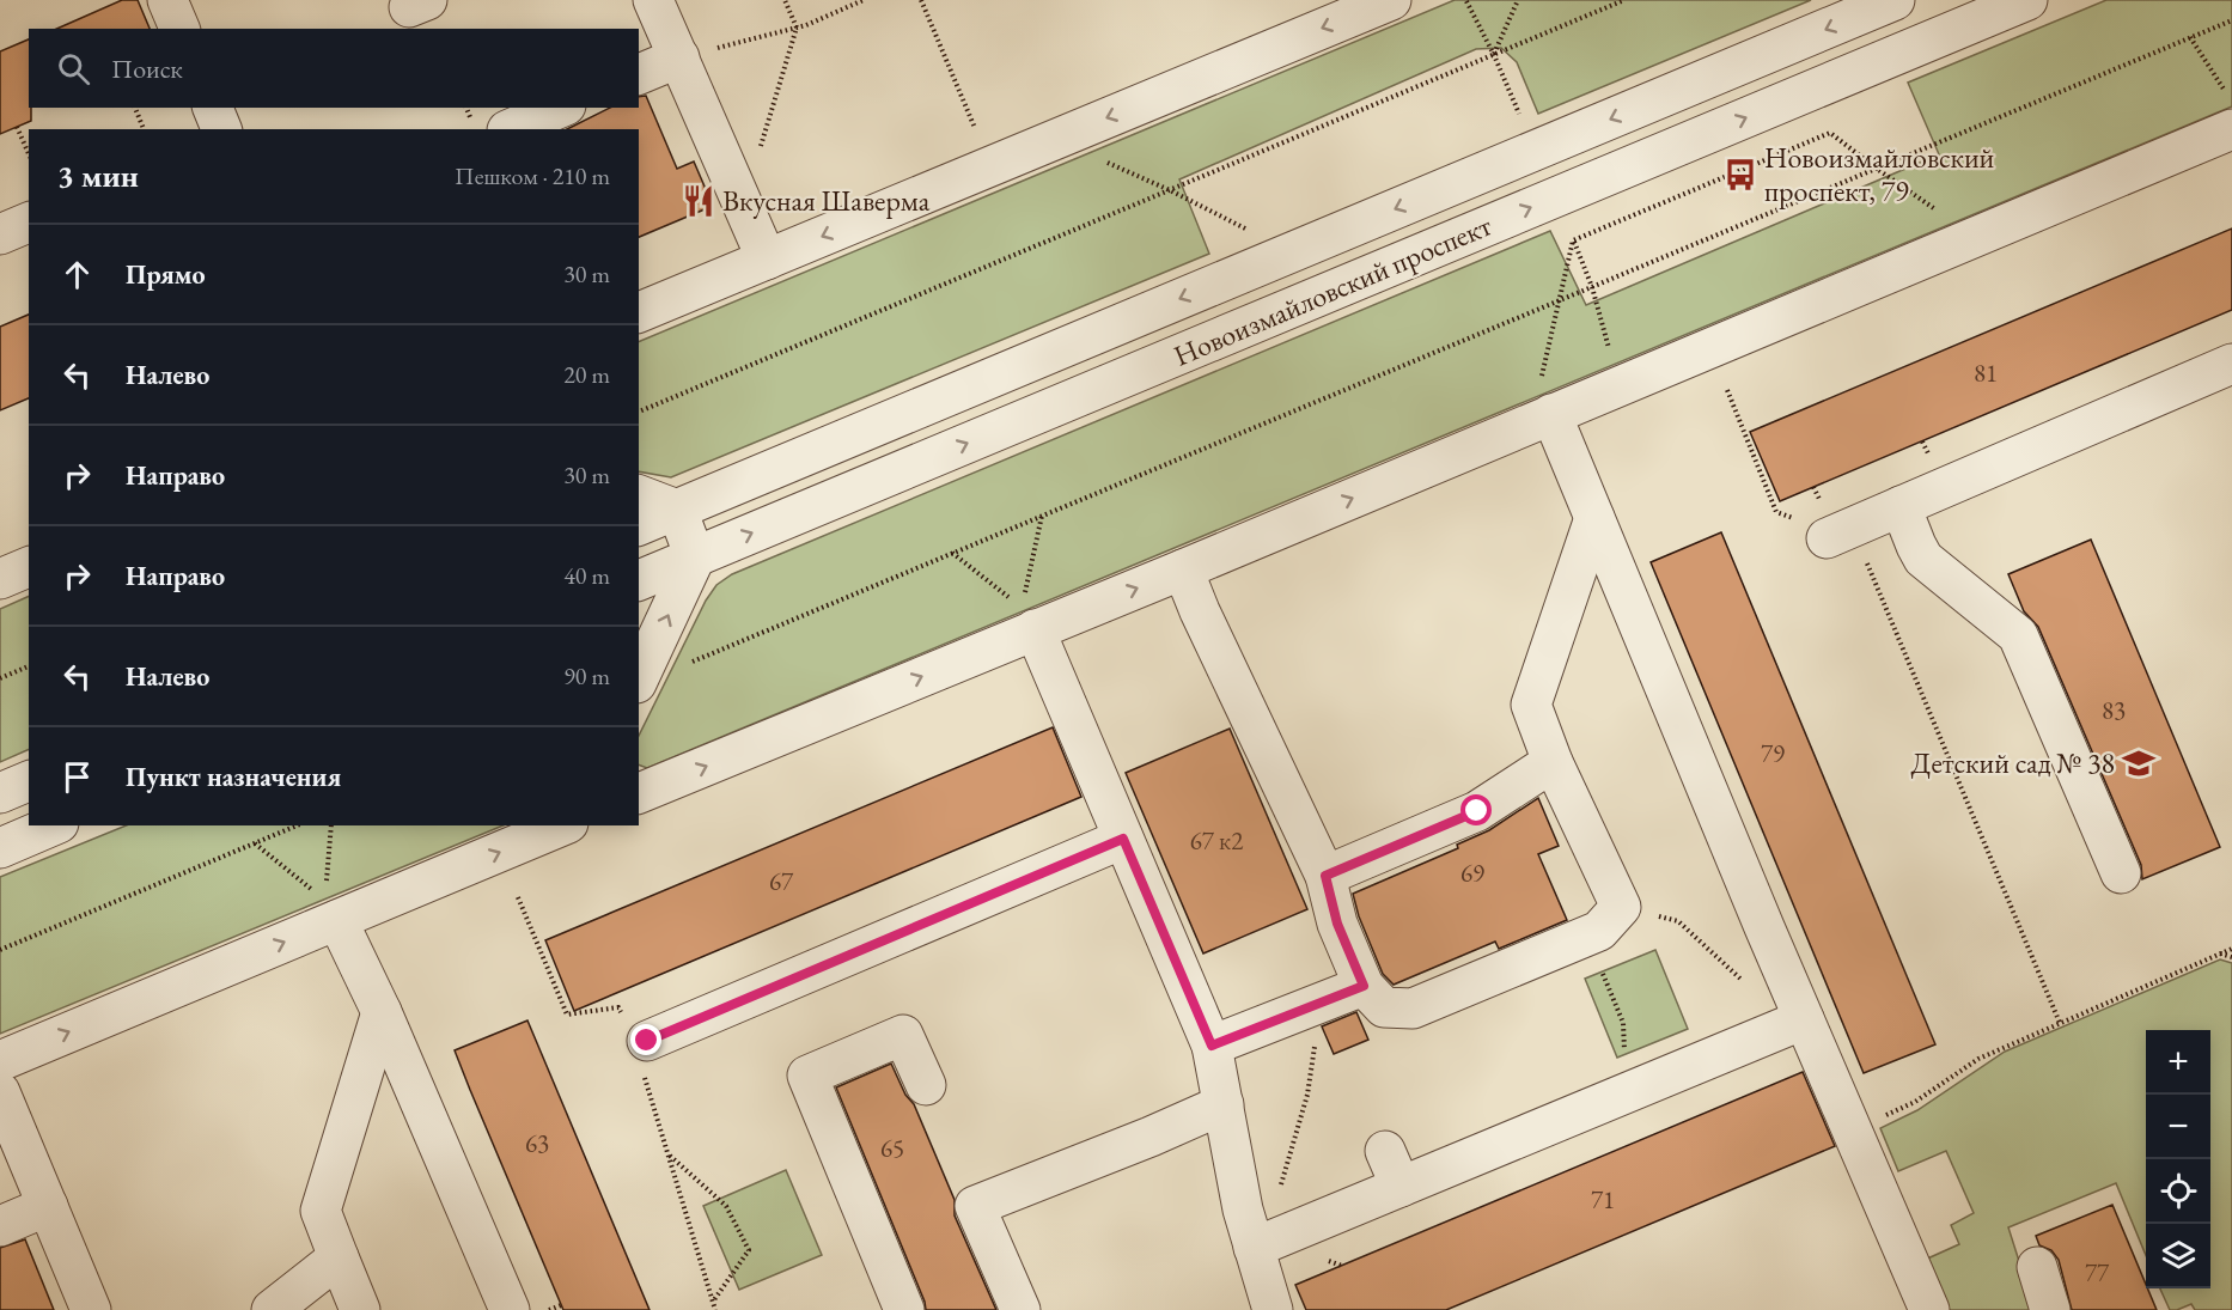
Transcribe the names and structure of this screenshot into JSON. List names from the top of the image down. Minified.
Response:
{"streets":{"street":["Новоизмайловский проспект"]},"places":{"bus stop":["Новоизмайловский проспект, 79"],"restaurant":["Вкусная Шаверма"],"school or university":["Детский сад № 38"]},"house_numbers":["81","83","79","67 к2","69","67","63","65","71","77"],"page":{"search":"Поиск","heading":["3 мин","Пешком · 210 m"],"list":[["Прямо","30 m"],["Налево","20 m"],["Направо","30 m"],["Направо","40 m"],["Налево","90 m"],"Пункт назначения"],"map_buttons":["+","−"]}}
